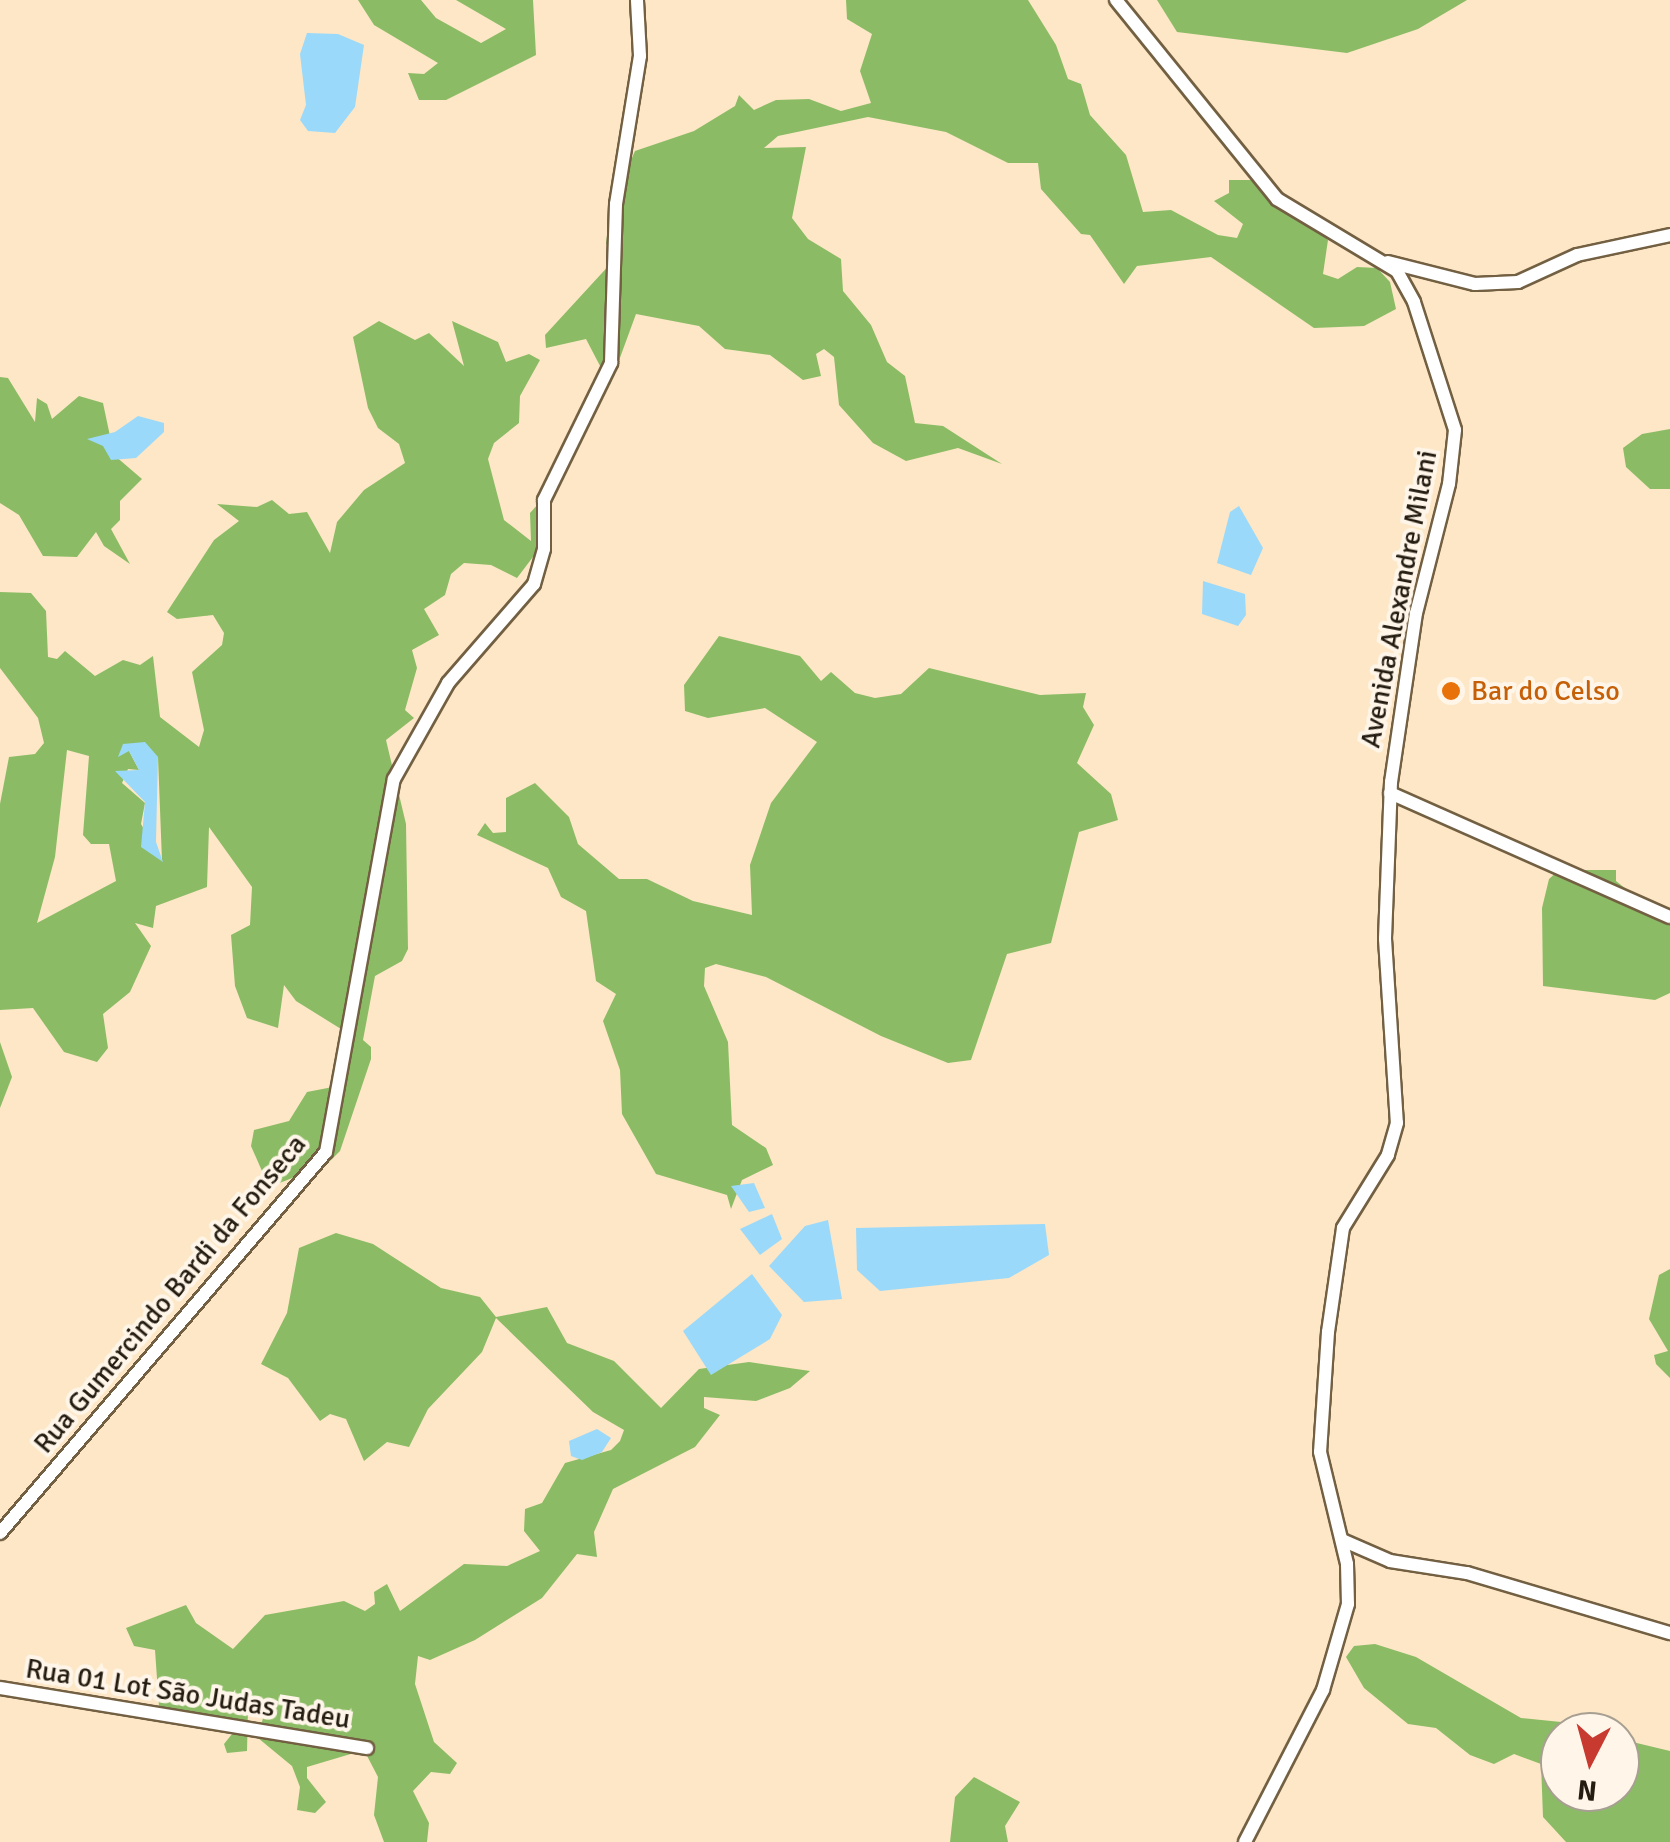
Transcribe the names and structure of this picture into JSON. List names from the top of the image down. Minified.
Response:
{"streets":{"street":["Avenida Alexandre Milani","Rua Gumercindo Bardi da Fonseca","Rua 01 Lot São Judas Tadeu"]},"places":["Bar do Celso"],"north":"bottom"}
